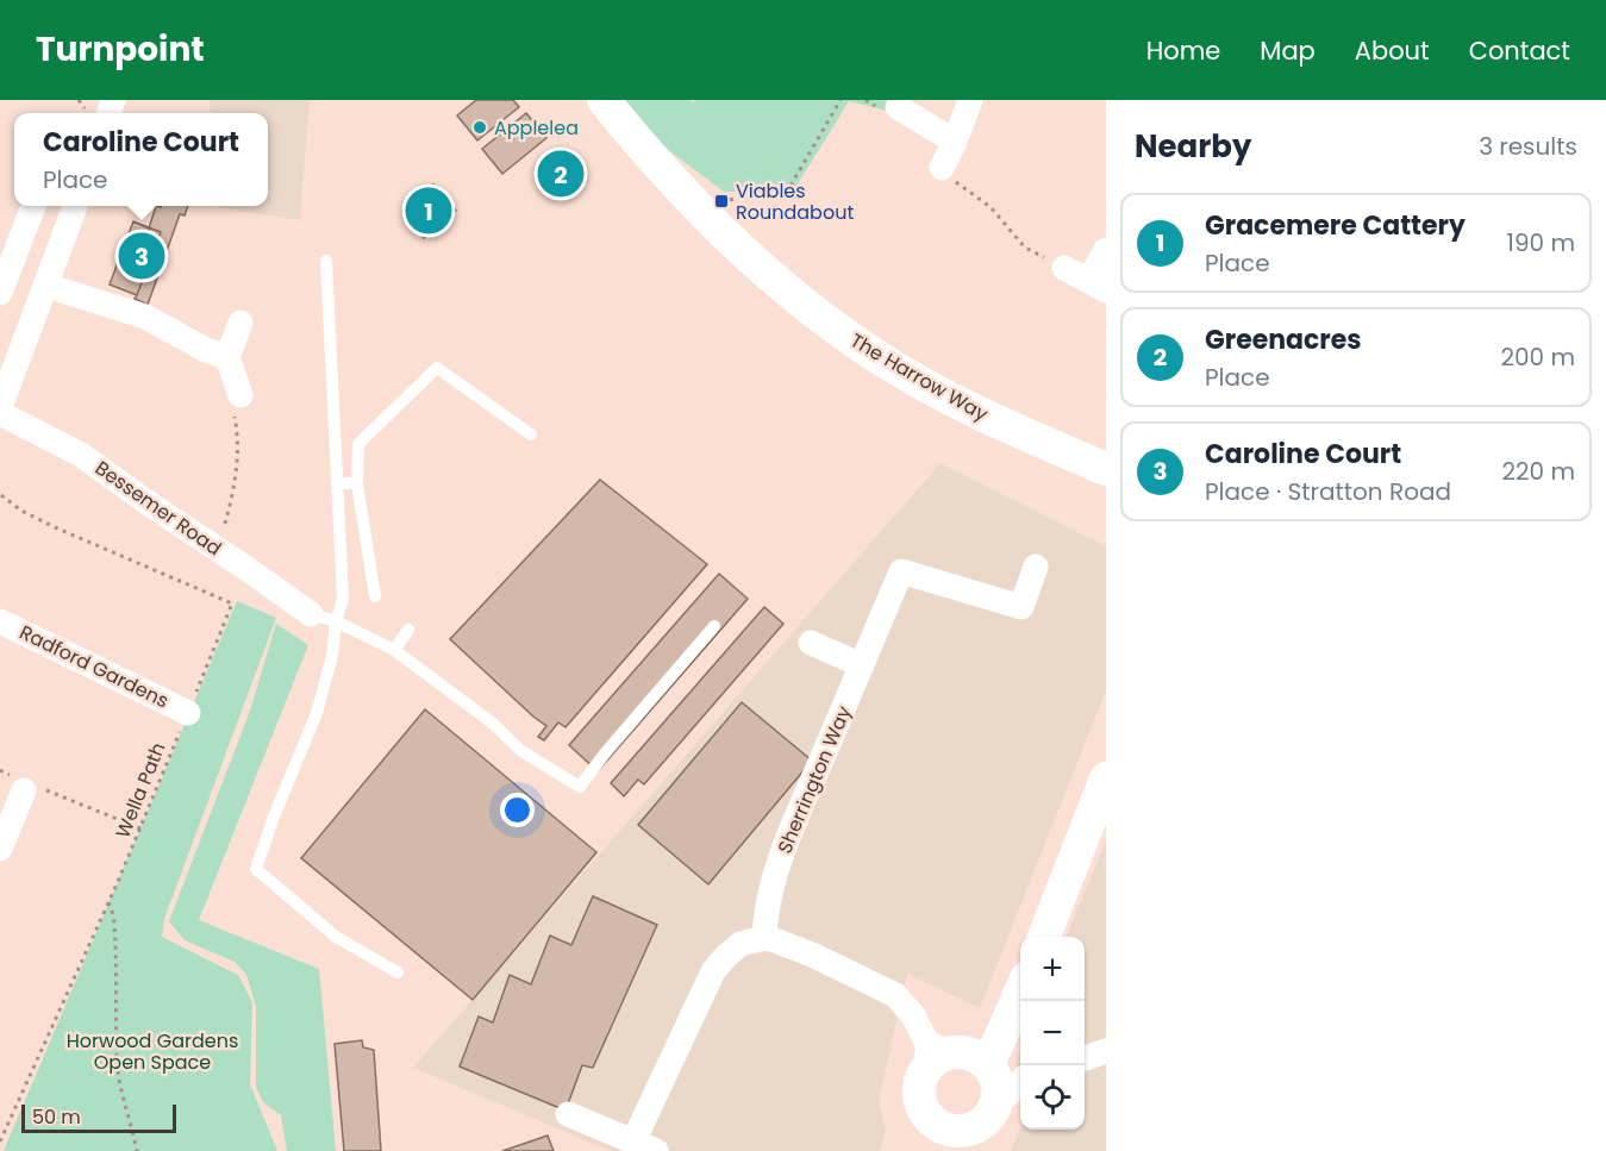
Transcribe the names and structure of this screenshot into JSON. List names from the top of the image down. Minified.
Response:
{"streets":{"street":["The Harrow Way","Bessemer Road","Radford Gardens","Sherrington Way"],"path":["Wella Path"]},"crossings":[["Radford Gardens","Wella Path"]],"parks":["Horwood Gardens Open Space"],"places":{"other":["Applelea"],"transit":["Viables Roundabout"]},"scale_bar":"50 m","page":{"header":"Turnpoint","nav":["Home","Map","About","Contact"],"heading":["Nearby","3 results"],"popup":["Caroline Court","Place"],"pins":["2","1","3"],"list":[{"mark":"1","name":"Gracemere Cattery","note":"Place","value":"190 m"},{"mark":"2","name":"Greenacres","note":"Place","value":"200 m"},{"mark":"3","name":"Caroline Court","note":"Place · Stratton Road","value":"220 m"}],"map_buttons":["+","−"],"scale":"50 m"}}
